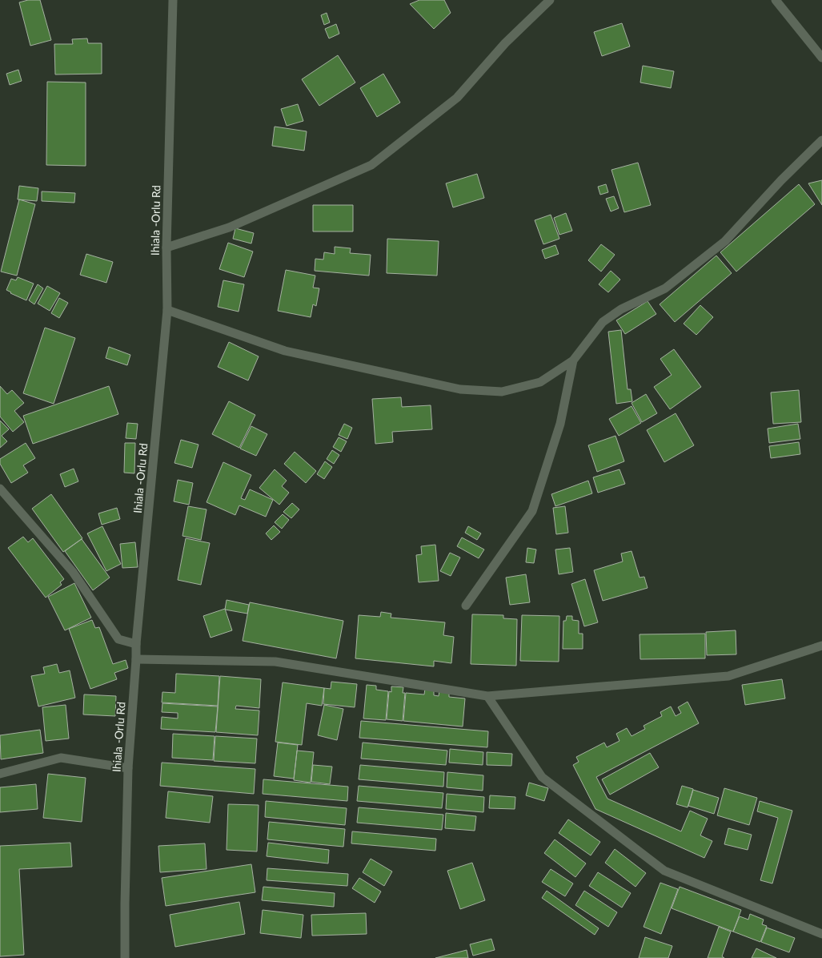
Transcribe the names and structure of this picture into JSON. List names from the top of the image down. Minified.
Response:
{"streets":{"street":["Ihiala -Orlu Rd"]}}
